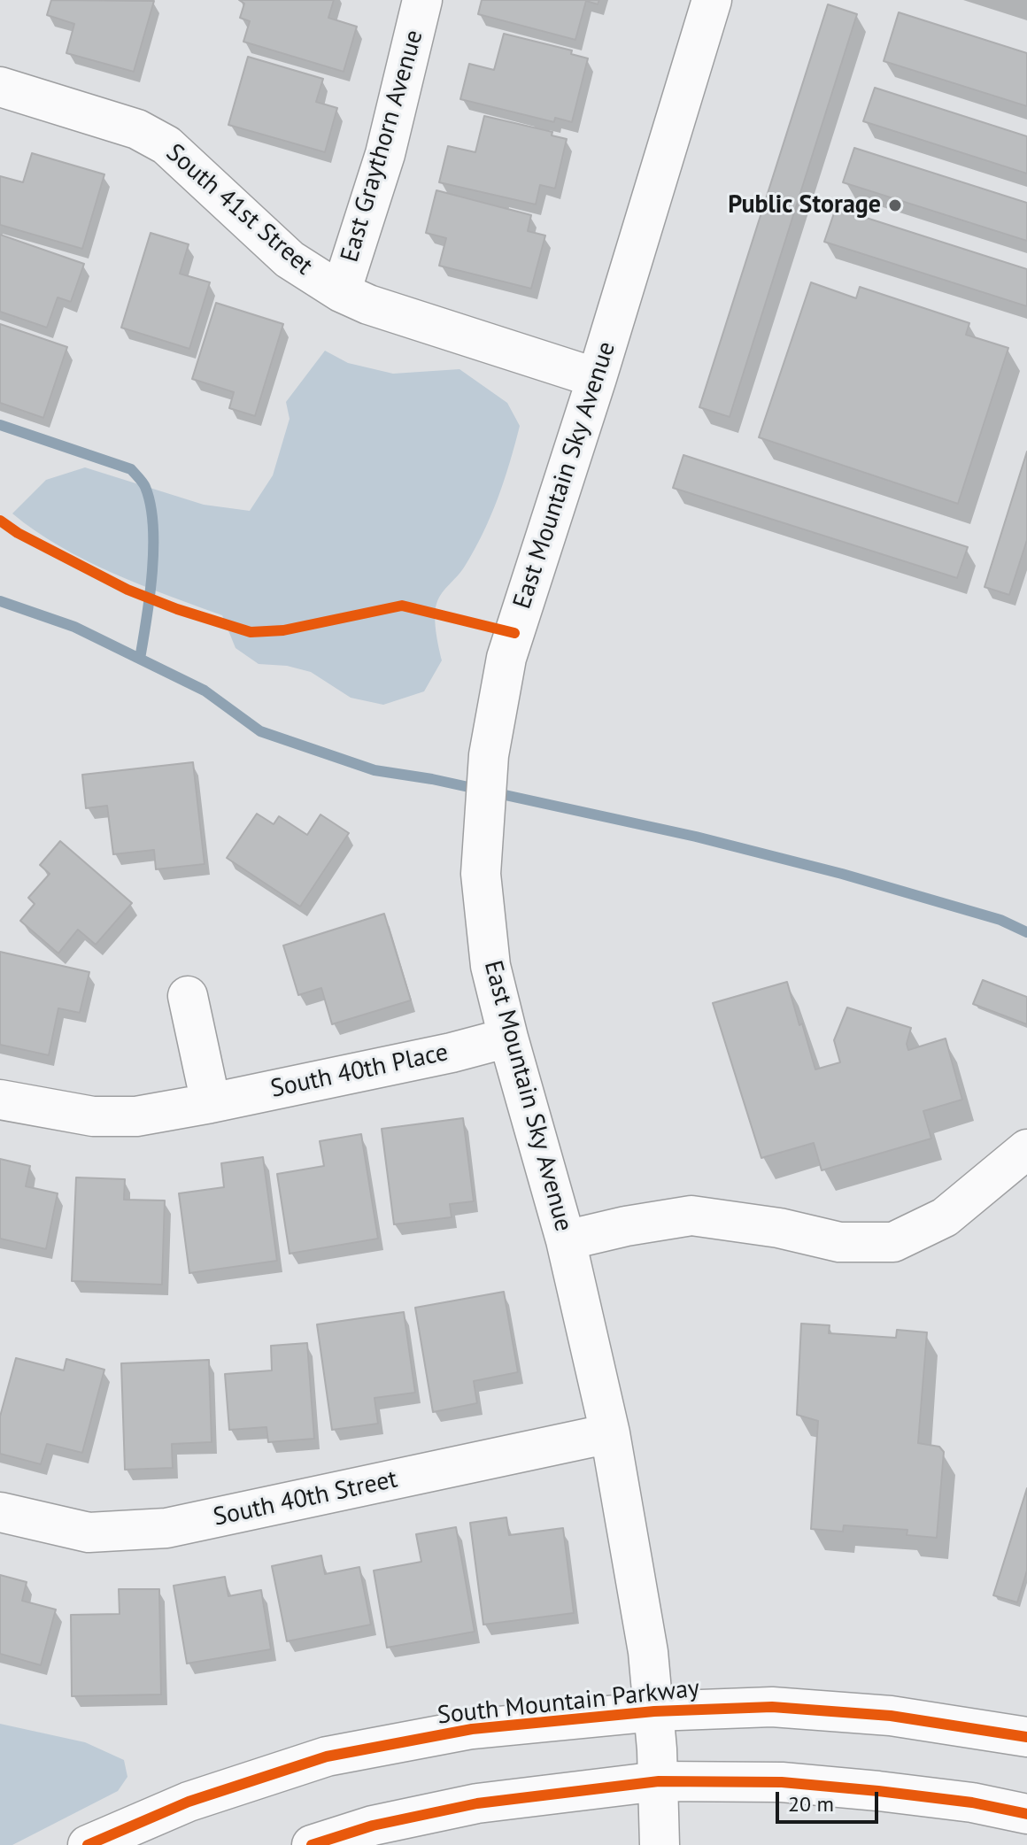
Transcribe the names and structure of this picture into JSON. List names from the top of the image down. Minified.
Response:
{"streets":{"street":["East Graythorn Avenue","South 41st Street","East Mountain Sky Avenue","South 40th Place","South 40th Street","South Mountain Parkway"]},"crossings":[["East Graythorn Avenue","South 41st Street"],["South 41st Street","East Mountain Sky Avenue"],["East Mountain Sky Avenue","South 40th Place"],["East Mountain Sky Avenue","South 40th Street"],["East Mountain Sky Avenue","South Mountain Parkway"]],"places":["Public Storage"],"scale_bar":"20 m"}
